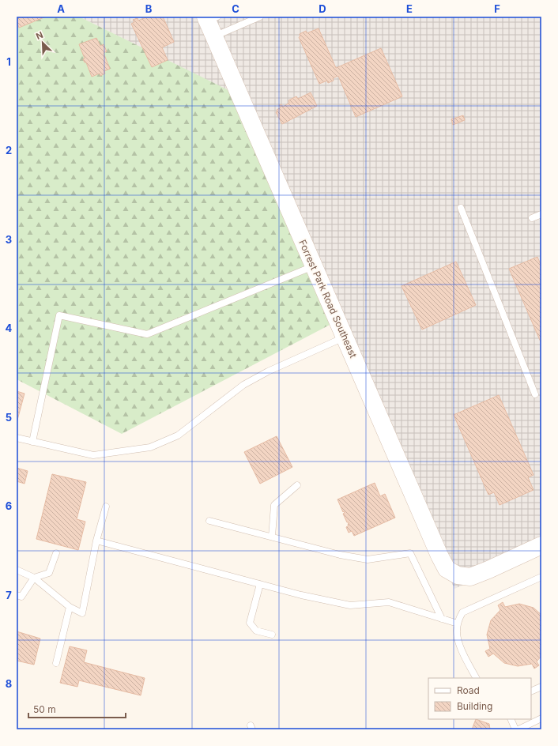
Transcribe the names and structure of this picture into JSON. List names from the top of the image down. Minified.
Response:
{"streets":{"street":["Forrest Park Road Southeast"]},"legend":["Road","Building"],"scale_bar":"50 m","north":"top left","grid":{"columns":["A","B","C","D","E","F"],"rows":["1","2","3","4","5","6","7","8"]}}
